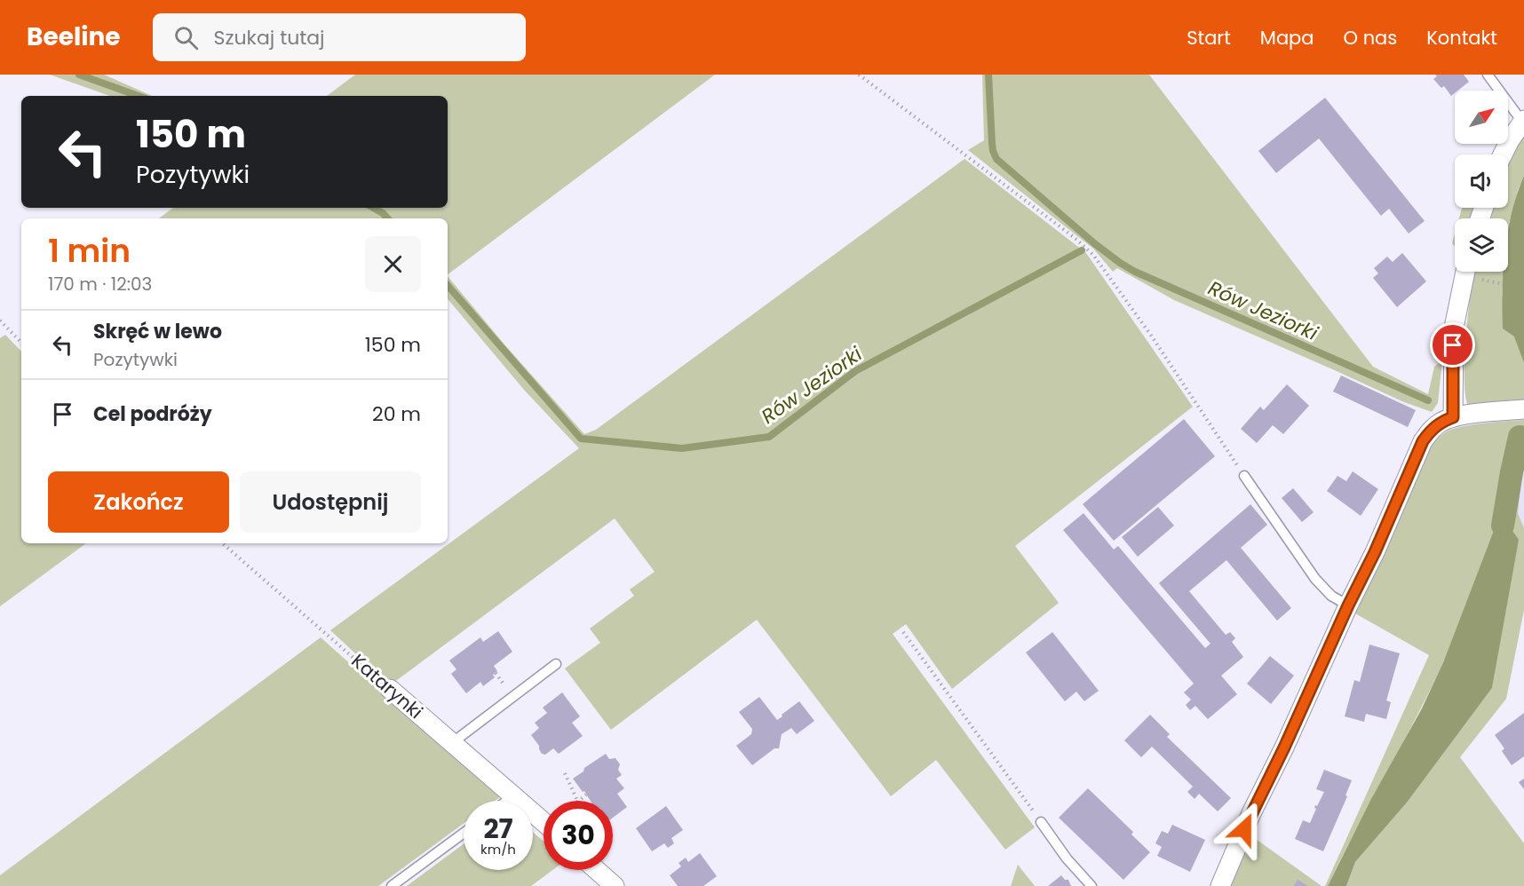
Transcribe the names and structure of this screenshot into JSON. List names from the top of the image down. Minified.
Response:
{"streets":{"street":["Katarynki"]},"water":["Rów Jeziorki"],"north":"top right","page":{"header":"Beeline","search":"Szukaj tutaj","nav":["Start","Mapa","O nas","Kontakt"],"turn":["150 m","Pozytywki"],"heading":["1 min","170 m · 12:03"],"list":[{"name":"Skręć w lewo","note":"Pozytywki","value":"150 m"},{"name":"Cel podróży","value":"20 m"}],"buttons":["Zakończ","Udostępnij"],"speed":"27 km/h","limit":"30"}}
